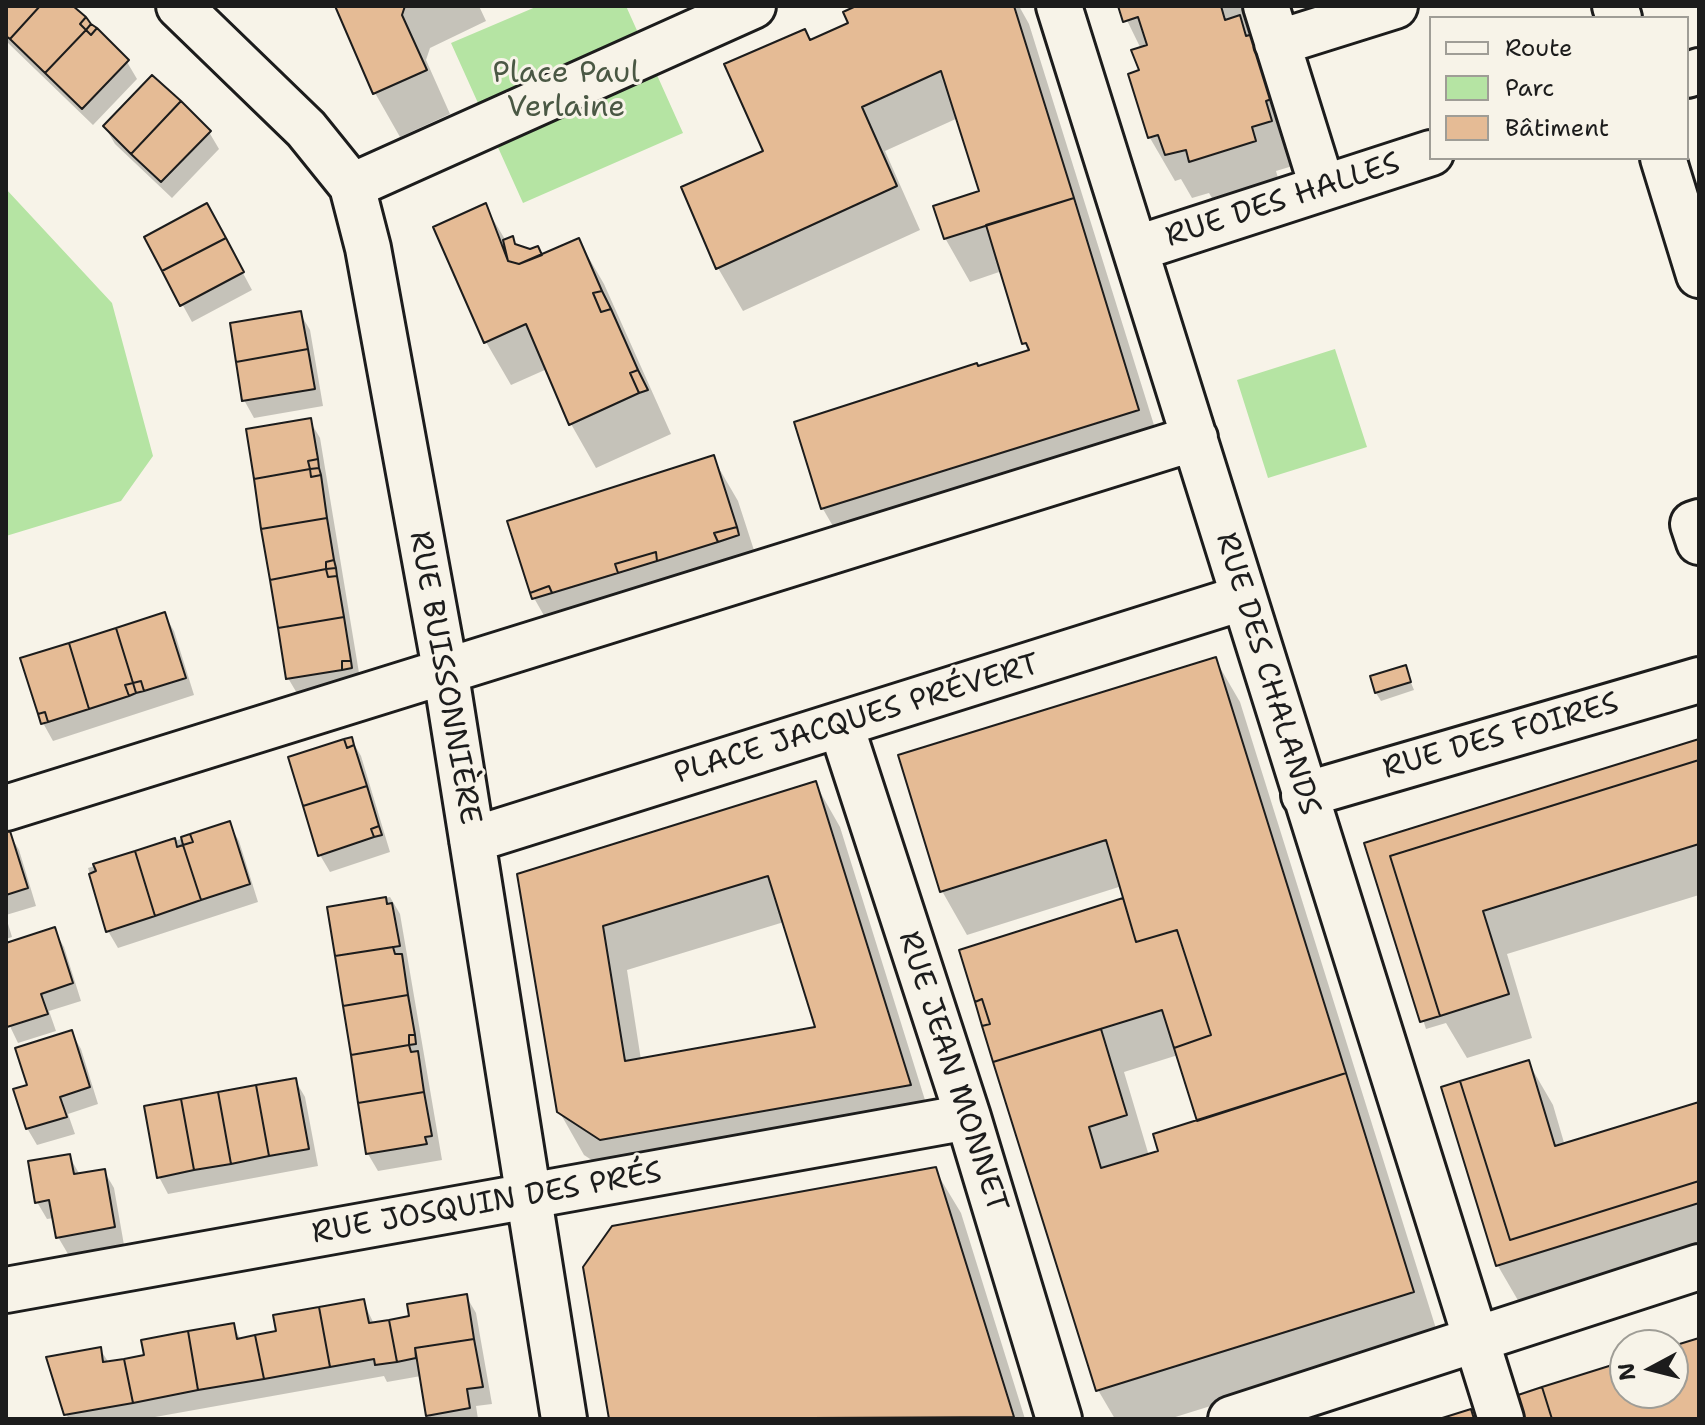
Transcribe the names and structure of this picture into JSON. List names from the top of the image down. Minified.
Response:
{"streets":{"street":["RUE DES HALLES","RUE DES CHALANDS","RUE BUISSONNIÈRE","PLACE JACQUES PRÉVERT","RUE DES FOIRES","RUE JEAN MONNET","RUE JOSQUIN DES PRÉS"]},"crossings":[["RUE DES HALLES","RUE DES CHALANDS"],["RUE DES CHALANDS","PLACE JACQUES PRÉVERT"],["RUE DES CHALANDS","RUE DES FOIRES"],["RUE BUISSONNIÈRE","PLACE JACQUES PRÉVERT"],["RUE BUISSONNIÈRE","RUE JOSQUIN DES PRÉS"],["PLACE JACQUES PRÉVERT","RUE JEAN MONNET"],["RUE JEAN MONNET","RUE JOSQUIN DES PRÉS"]],"parks":["Place Paul Verlaine"],"legend":["Route","Parc","Bâtiment"],"north":"left"}
